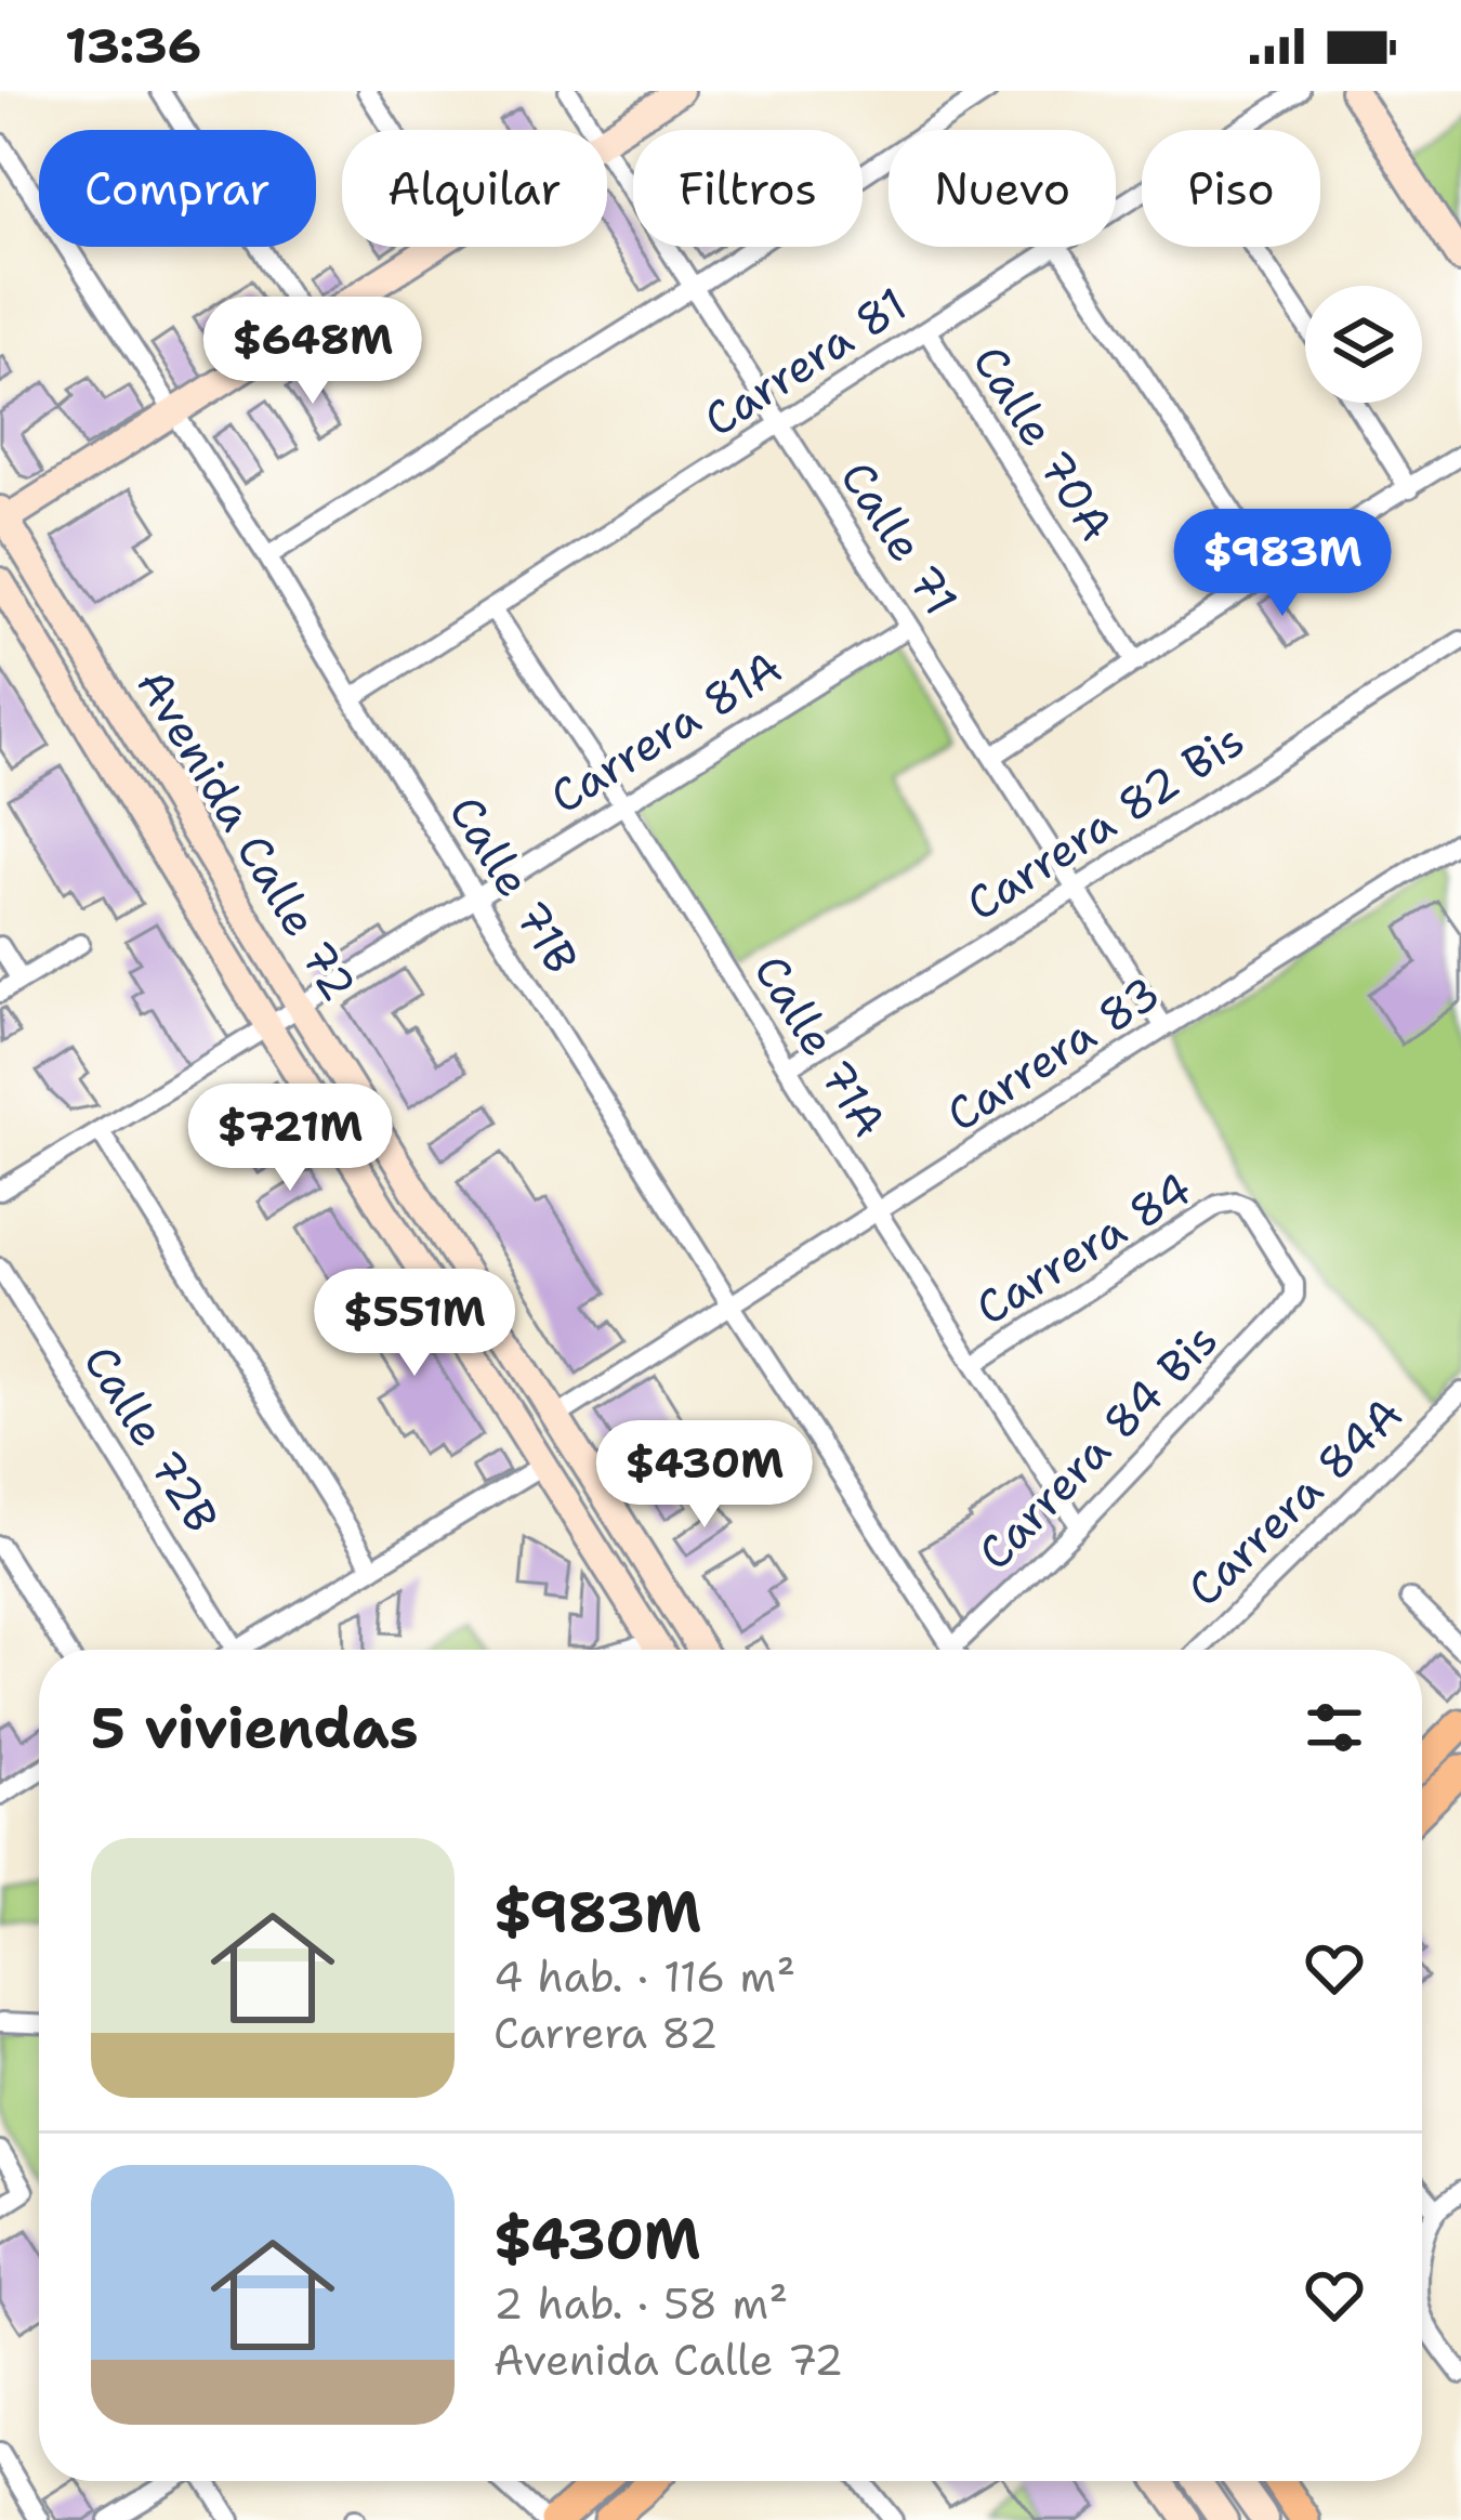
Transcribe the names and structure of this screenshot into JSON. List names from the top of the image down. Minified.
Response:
{"streets":{"main road":["Avenida Calle 72"],"street":["Carrera 81","Calle 70A","Calle 71","Carrera 81A","Carrera 82 Bis","Calle 71B","Calle 71A","Carrera 83","Carrera 84","Calle 72B","Carrera 84 Bis","Carrera 84A"]},"crossings":[["Carrera 81","Calle 70A"],["Carrera 81","Calle 71"],["Carrera 81","Calle 71B"],["Carrera 81","Calle 71A"],["Calle 71","Carrera 81A"],["Calle 71","Carrera 82 Bis"],["Calle 71","Carrera 83"],["Carrera 81A","Avenida Calle 72"],["Carrera 81A","Calle 71B"],["Carrera 81A","Calle 71A"],["Carrera 82 Bis","Calle 71A"],["Avenida Calle 72","Carrera 83"],["Calle 71B","Carrera 83"],["Calle 71B","Carrera 84 Bis"],["Calle 71A","Carrera 83"],["Calle 71A","Carrera 84"],["Calle 71A","Carrera 84 Bis"],["Carrera 84","Carrera 84 Bis"]],"page":{"status":"13:36","chip":["Comprar","Alquilar","Filtros","Nuevo","Piso"],"price":["$648M","$983M","$721M","$551M","$430M"],"heading":"5 viviendas","list":[{"name":"$983M","note":"4 hab. · 116 m² · Carrera 82"},{"name":"$430M","note":"2 hab. · 58 m² · Avenida Calle 72"}]}}
